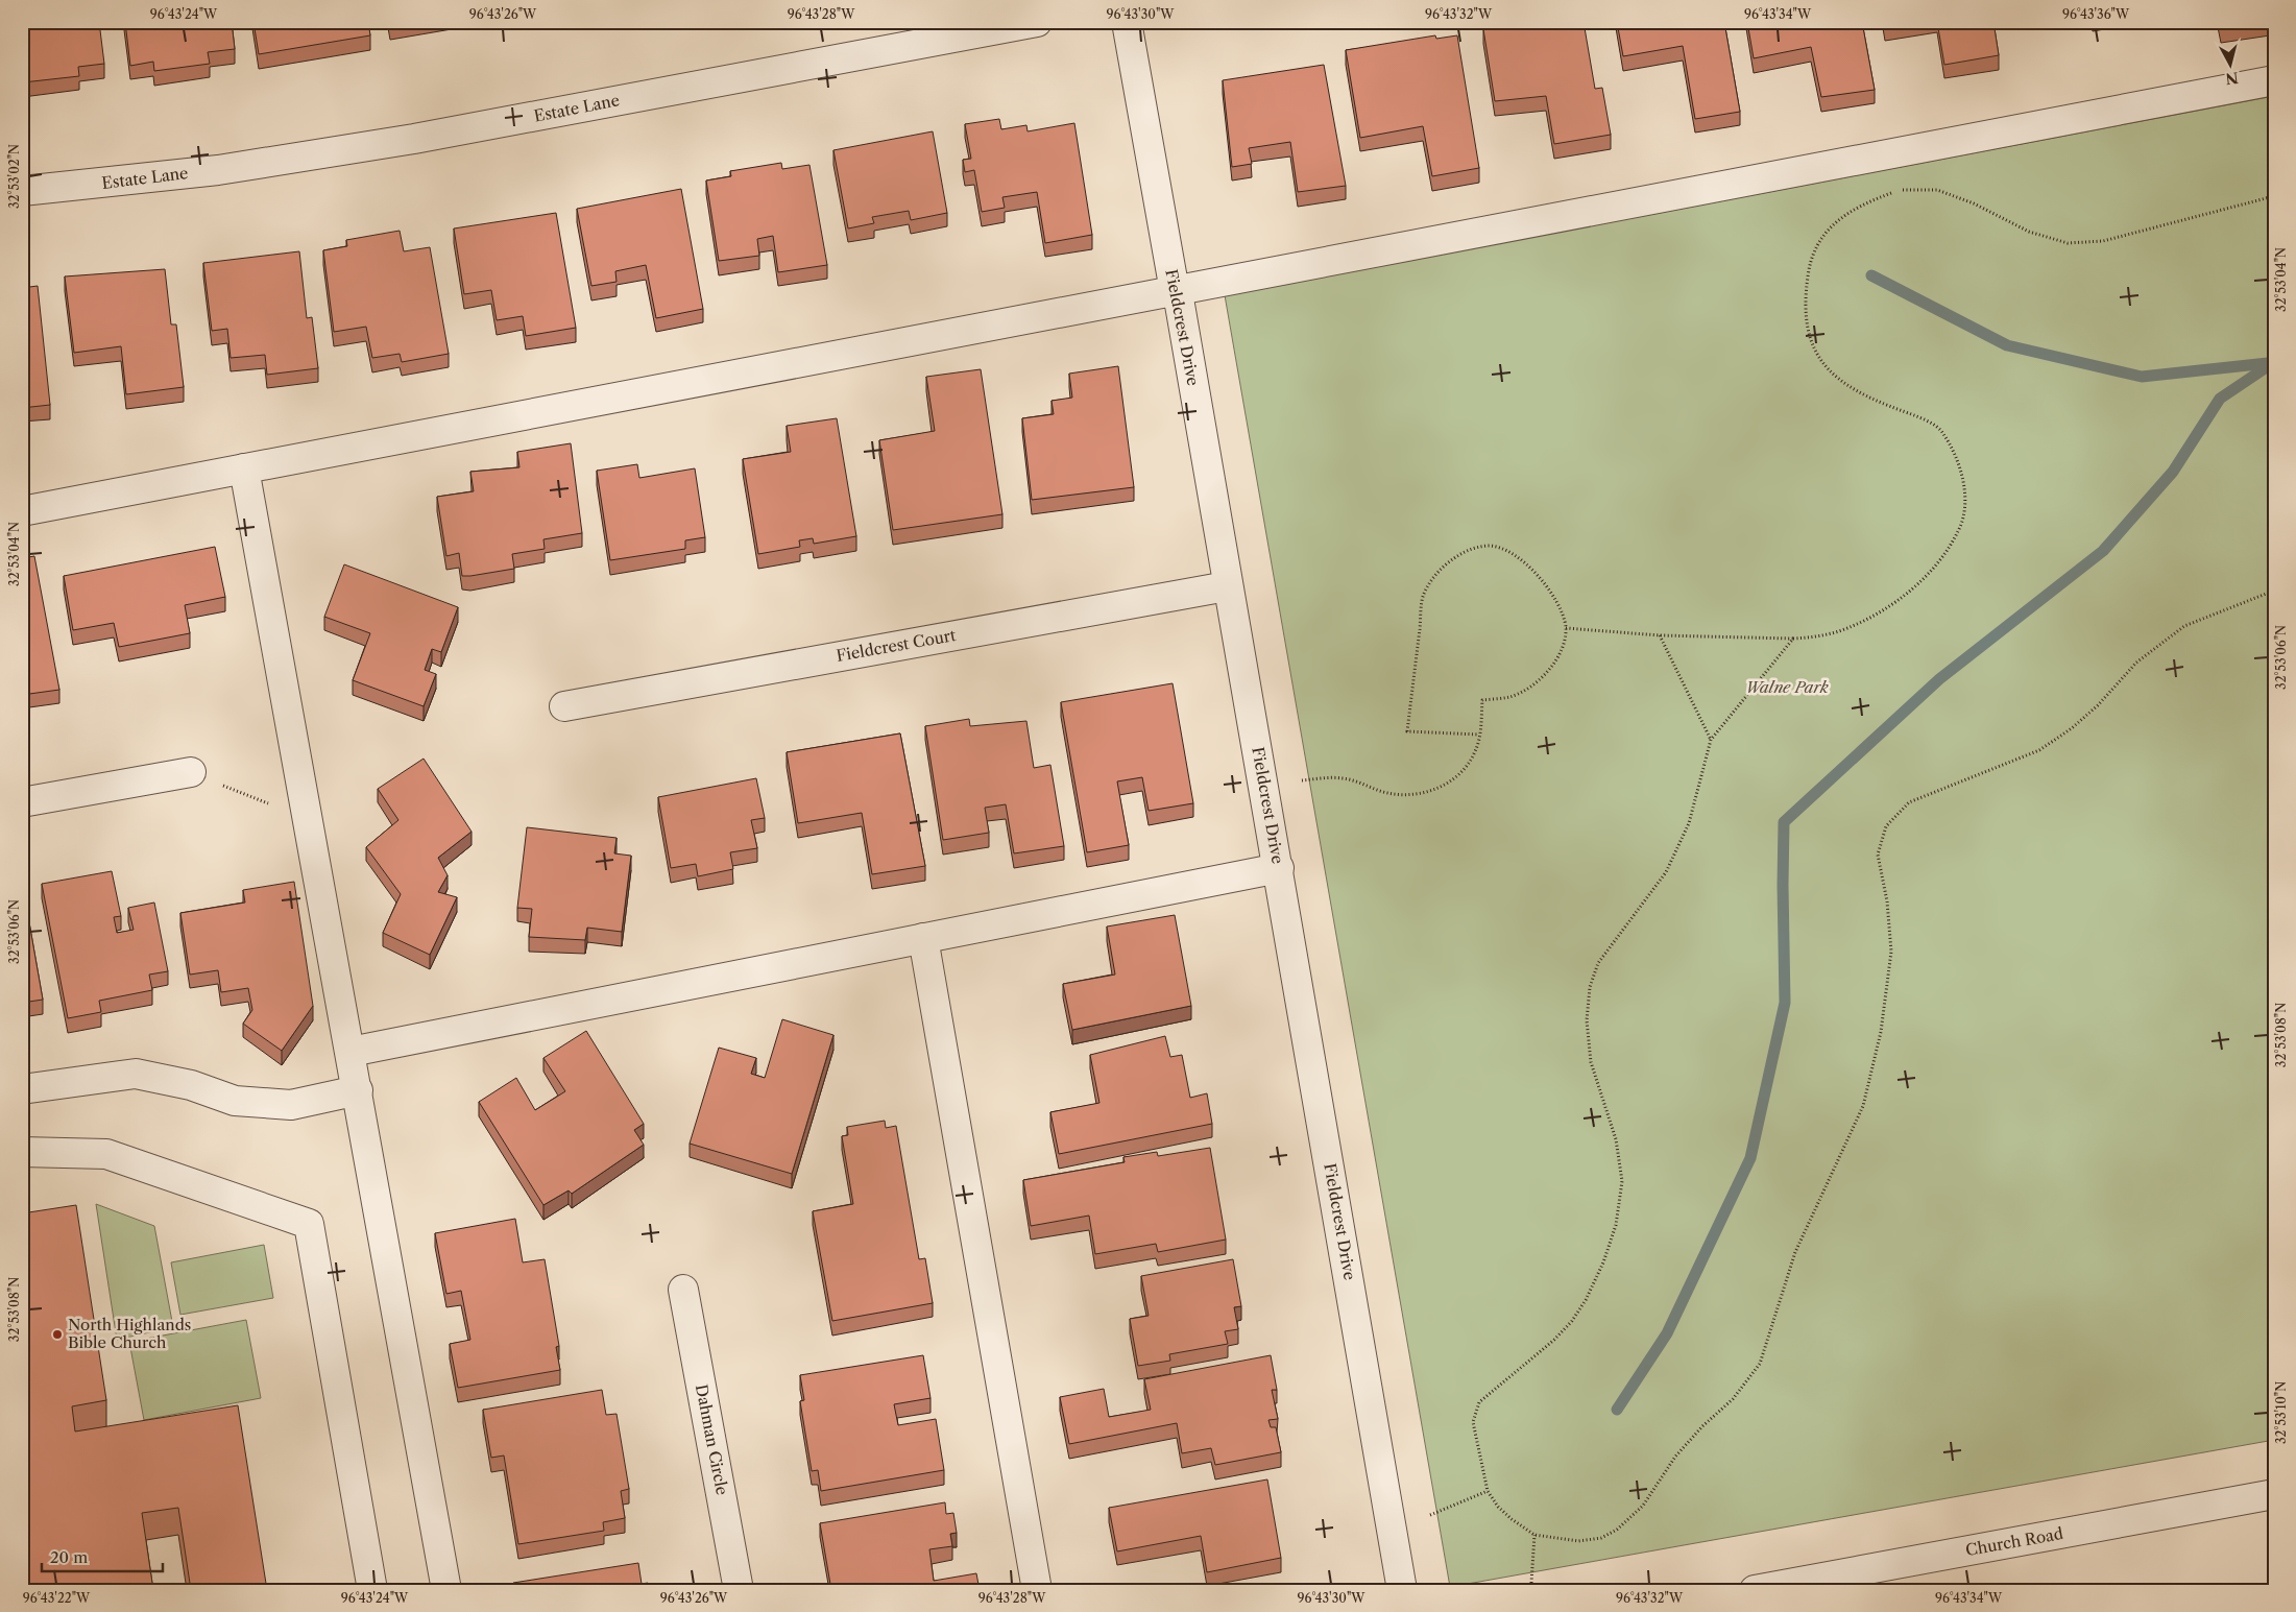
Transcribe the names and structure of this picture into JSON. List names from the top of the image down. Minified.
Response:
{"streets":{"street":["Estate Lane","Fieldcrest Drive","Fieldcrest Court","Dahman Circle","Church Road"]},"crossings":[["Fieldcrest Drive","Fieldcrest Court"]],"parks":["Walne Park"],"places":["North Highlands Bible Church"],"scale_bar":"20 m","north":"bottom","coordinates":["96°43'24\"W","96°43'26\"W","96°43'28\"W","96°43'30\"W","96°43'32\"W","96°43'34\"W","96°43'36\"W","32°53'02\"N","32°53'04\"N","32°53'06\"N","32°53'08\"N","32°53'10\"N","96°43'22\"W"]}
